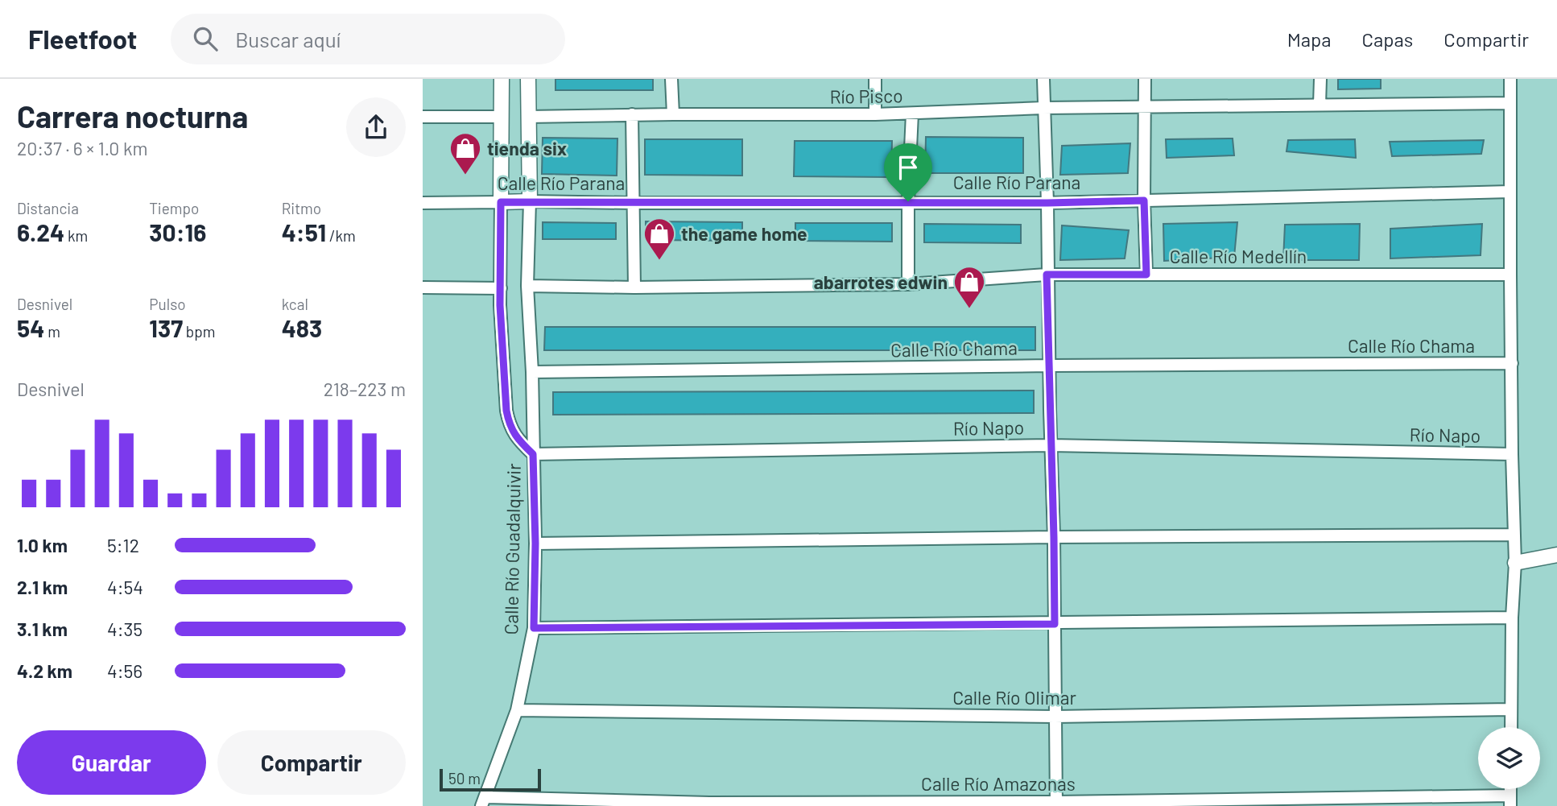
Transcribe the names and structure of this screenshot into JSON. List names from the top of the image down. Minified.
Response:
{"streets":{"street":["Río Pisco","Calle Río Parana","Calle Río Medellín","Calle Río Chama","Río Napo","Calle Río Guadalquivir","Calle Río Olimar","Calle Río Amazonas"]},"crossings":[["Río Pisco","Calle Río Guadalquivir"],["Calle Río Parana","Calle Río Guadalquivir"],["Calle Río Medellín","Calle Río Guadalquivir"],["Calle Río Chama","Calle Río Guadalquivir"],["Río Napo","Calle Río Guadalquivir"],["Calle Río Guadalquivir","Calle Río Olimar"],["Calle Río Guadalquivir","Calle Río Amazonas"]],"places":{"shop":["tienda six","the game home","abarrotes edwin"]},"scale_bar":"50 m","page":{"header":"Fleetfoot","search":"Buscar aquí","nav":["Mapa","Capas","Compartir"],"heading":["Carrera nocturna","20:37 · 6 × 1.0 km"],"stats":[["Distancia","6.24 km"],["Tiempo","30:16"],["Ritmo","4:51 /km"],["Desnivel","54 m"],["Pulso","137 bpm"],["kcal","483"]],"chart":["Desnivel","218–223 m"],"list":[{"name":"1.0 km","note":"5:12"},{"name":"2.1 km","note":"4:54"},{"name":"3.1 km","note":"4:35"},{"name":"4.2 km","note":"4:56"}],"buttons":["Guardar","Compartir"],"scale":"50 m"}}
